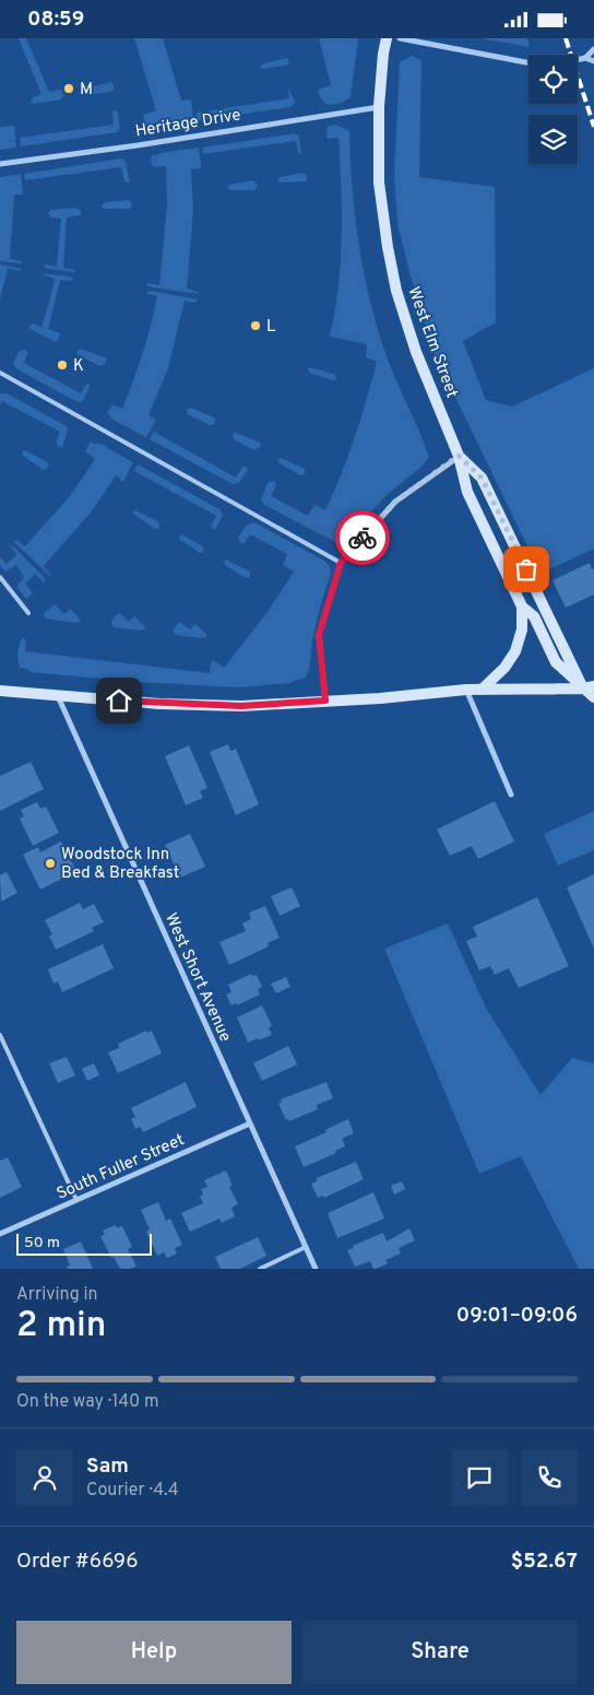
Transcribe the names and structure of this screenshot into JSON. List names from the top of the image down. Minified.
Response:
{"streets":{"street":["Heritage Drive","West Elm Street","West Short Avenue","South Fuller Street"]},"crossings":[["Heritage Drive","West Elm Street"],["West Short Avenue","South Fuller Street"]],"places":["M","L","K","Woodstock Inn Bed & Breakfast"],"scale_bar":"50 m","page":{"status":"08:59","scale":"50 m","heading":["2 min","Arriving in","09:01–09:06"],"panel":["Sam","Courier · 4.4","Order #6696","$52.67"],"bar":"On the way · 140 m","buttons":["Help","Share"]}}
